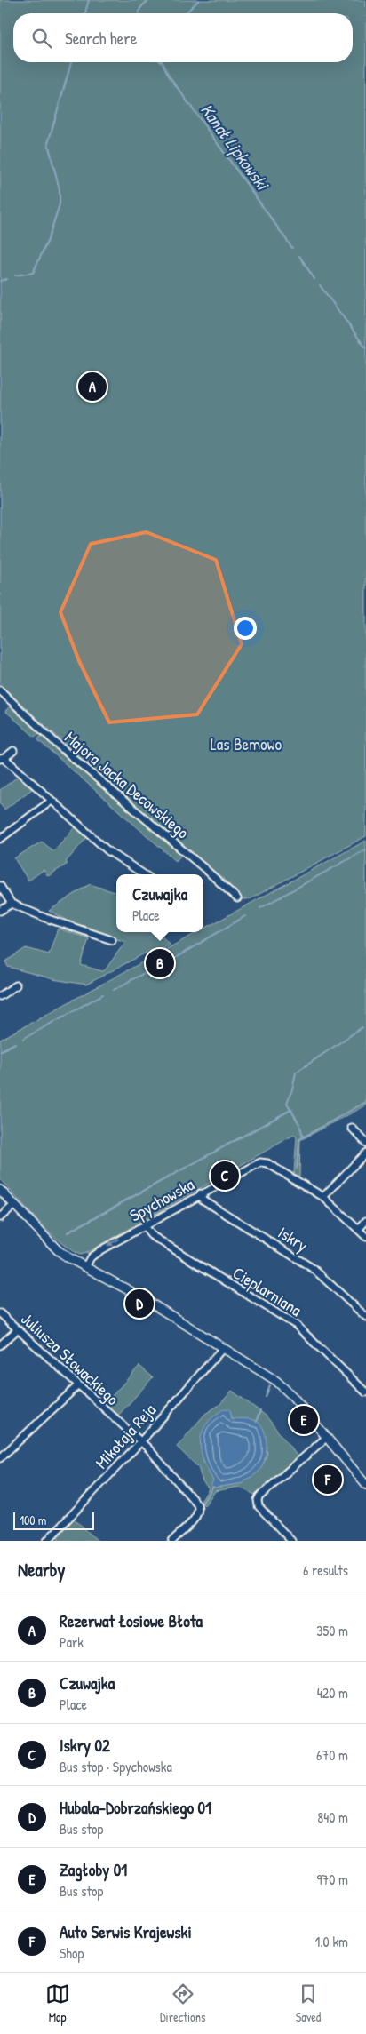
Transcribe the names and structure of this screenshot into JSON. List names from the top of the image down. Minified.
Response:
{"streets":{"street":["Majora Jacka Decowskiego","Spychowska","Iskry","Cieplarniana","Juliusza Słowackiego","Mikołaja Reja"]},"crossings":[["Spychowska","Iskry"],["Spychowska","Cieplarniana"],["Juliusza Słowackiego","Mikołaja Reja"]],"water":["Kanał Lipkowski"],"parks":["Las Bemowo"],"scale_bar":"100 m","page":{"search":"Search here","pins":["A","B","C","D","E","F"],"popup":["Czuwajka","Place"],"scale":"100 m","heading":["Nearby","6 results"],"list":[{"mark":"A","name":"Rezerwat Łosiowe Błota","note":"Park","value":"350 m"},{"mark":"B","name":"Czuwajka","note":"Place","value":"420 m"},{"mark":"C","name":"Iskry 02","note":"Bus stop · Spychowska","value":"670 m"},{"mark":"D","name":"Hubala-Dobrzańskiego 01","note":"Bus stop","value":"840 m"},{"mark":"E","name":"Zagłoby 01","note":"Bus stop","value":"970 m"},{"mark":"F","name":"Auto Serwis Krajewski","note":"Shop","value":"1.0 km"}],"nav":["Map","Directions","Saved"]}}
